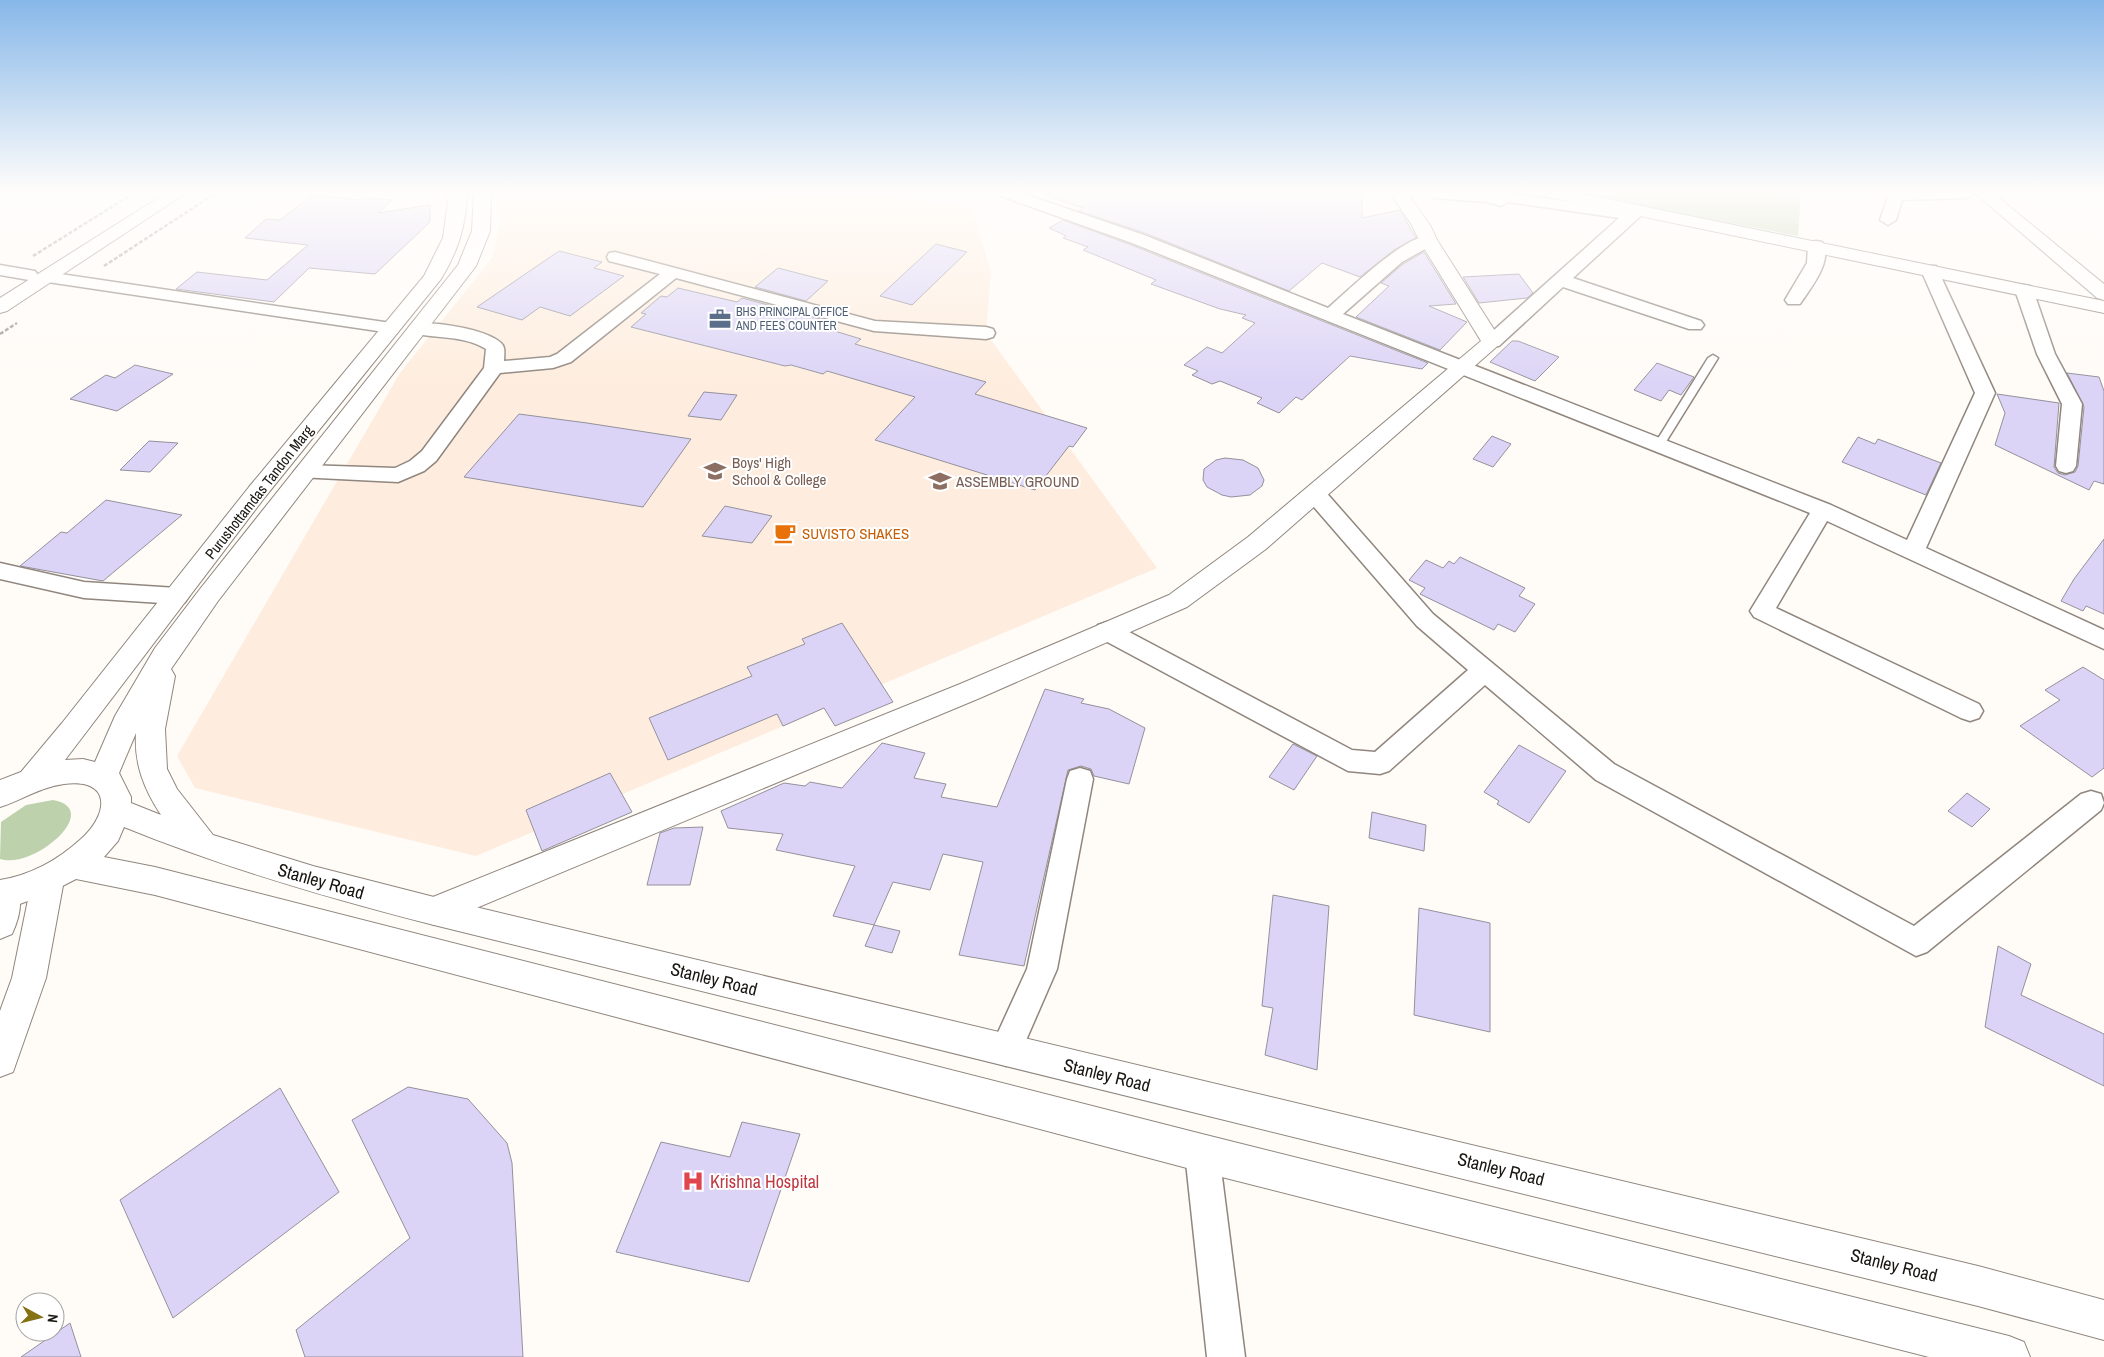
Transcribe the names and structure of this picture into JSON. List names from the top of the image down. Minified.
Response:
{"streets":{"main road":["Purushottamdas Tandon Marg","Stanley Road"]},"places":{"office":["BHS PRINCIPAL OFFICE AND FEES COUNTER"],"school or university":["Boys' High School & College","ASSEMBLY GROUND"],"cafe":["SUVISTO SHAKES"],"hospital":["Krishna Hospital"]},"north":"right"}
